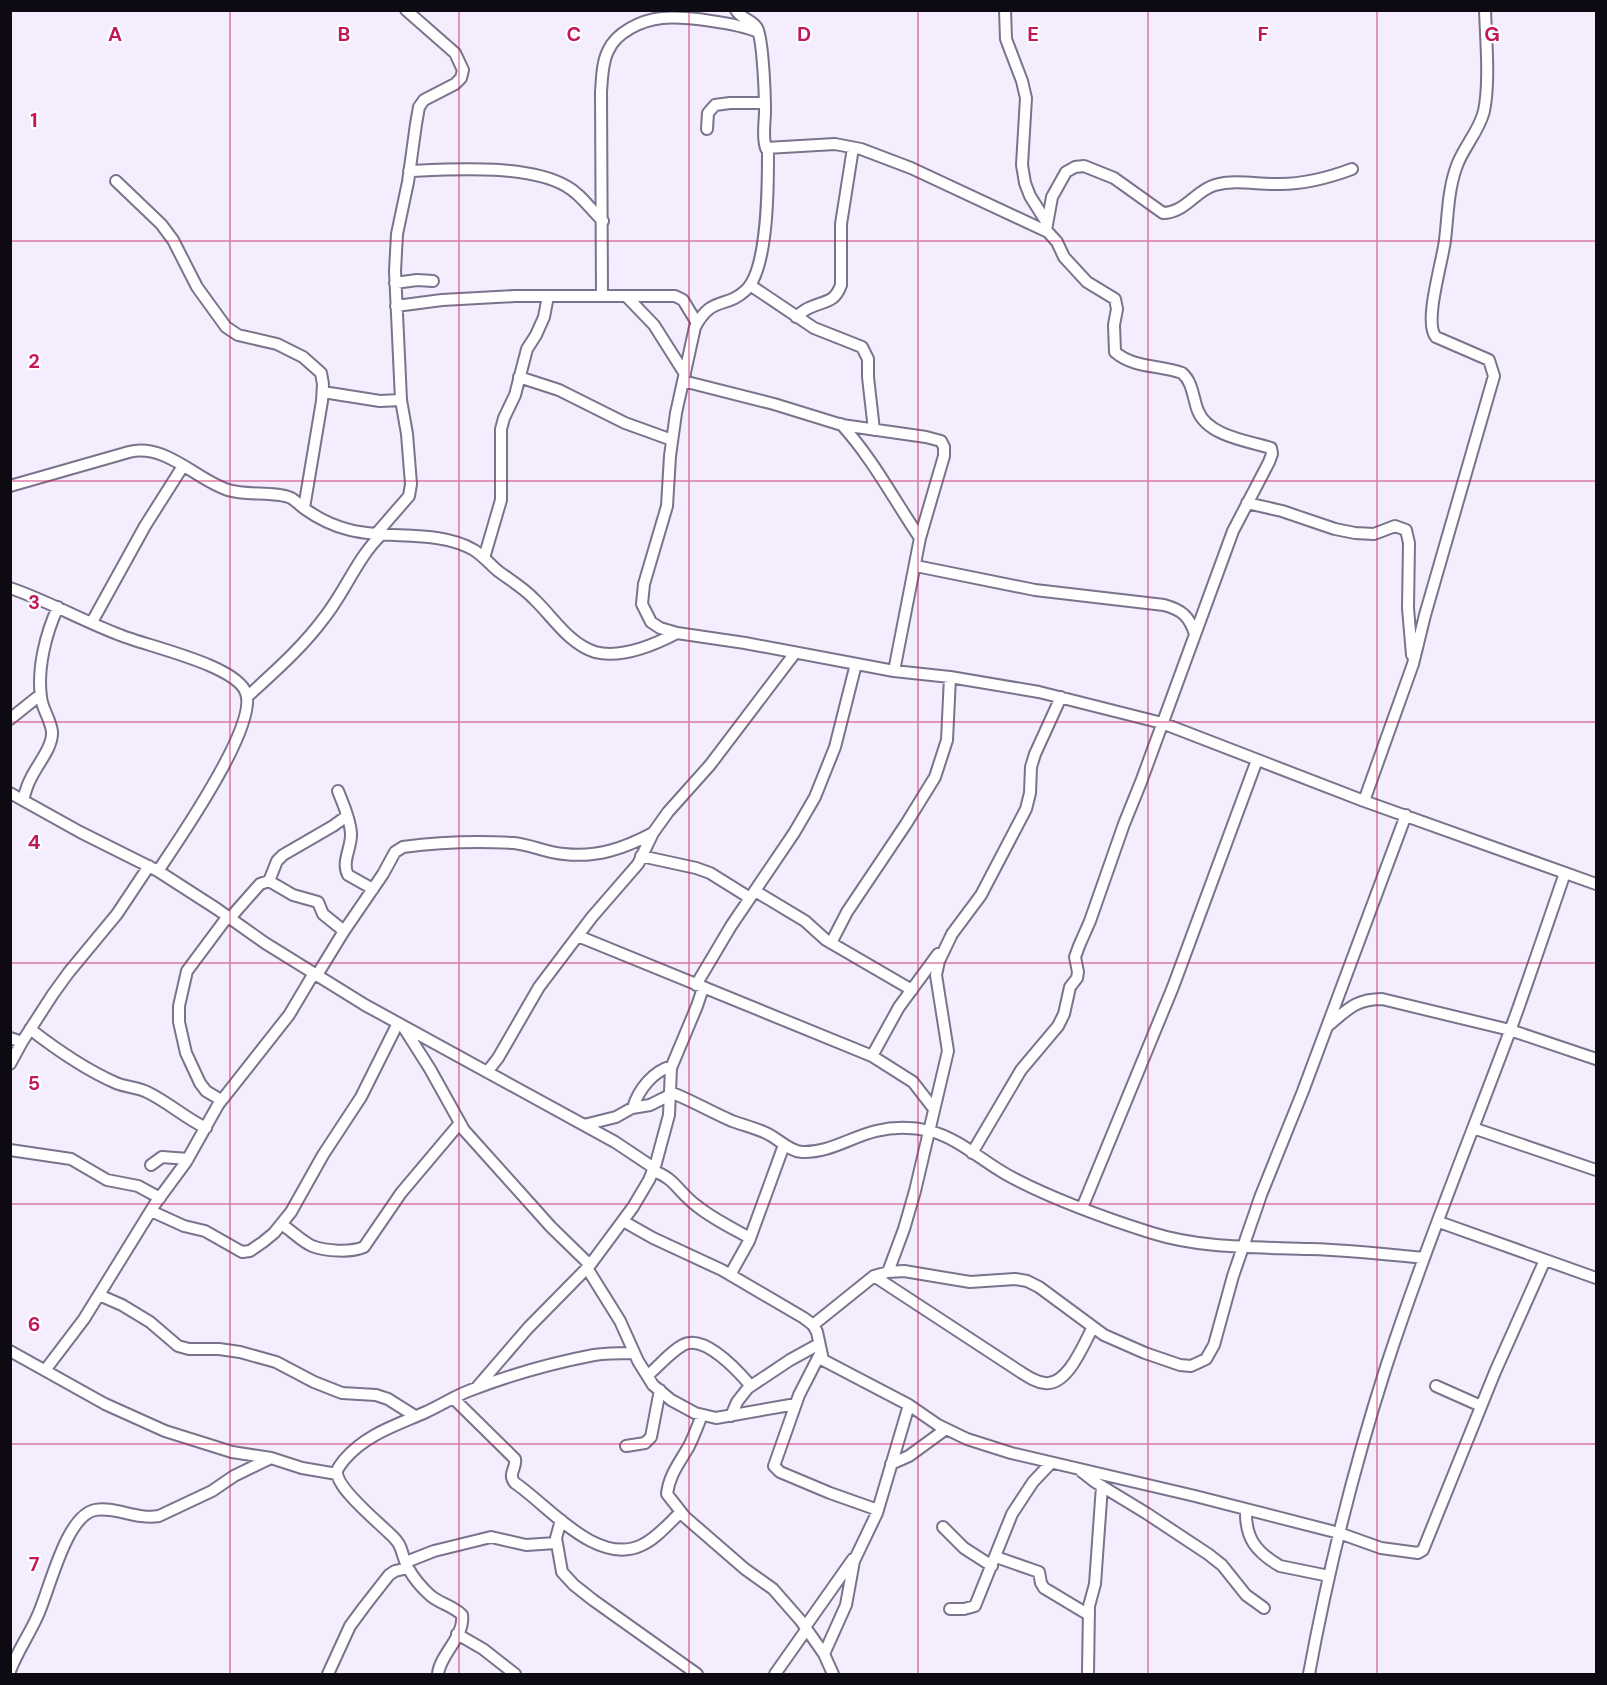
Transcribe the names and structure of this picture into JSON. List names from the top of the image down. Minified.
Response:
{"grid":{"columns":["A","B","C","D","E","F","G"],"rows":["1","2","3","4","5","6","7"]}}
